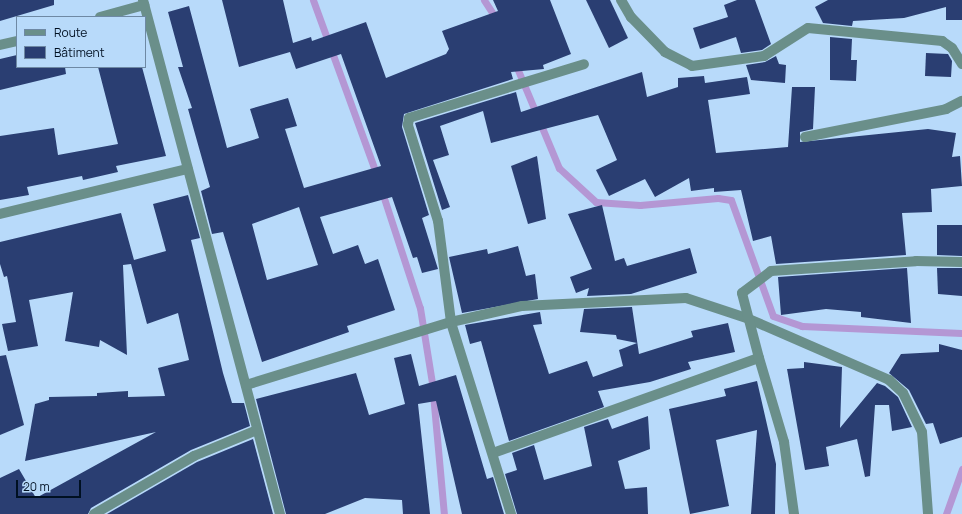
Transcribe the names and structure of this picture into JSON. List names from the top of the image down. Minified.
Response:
{"legend":["Route","Bâtiment"],"scale_bar":"20 m"}
